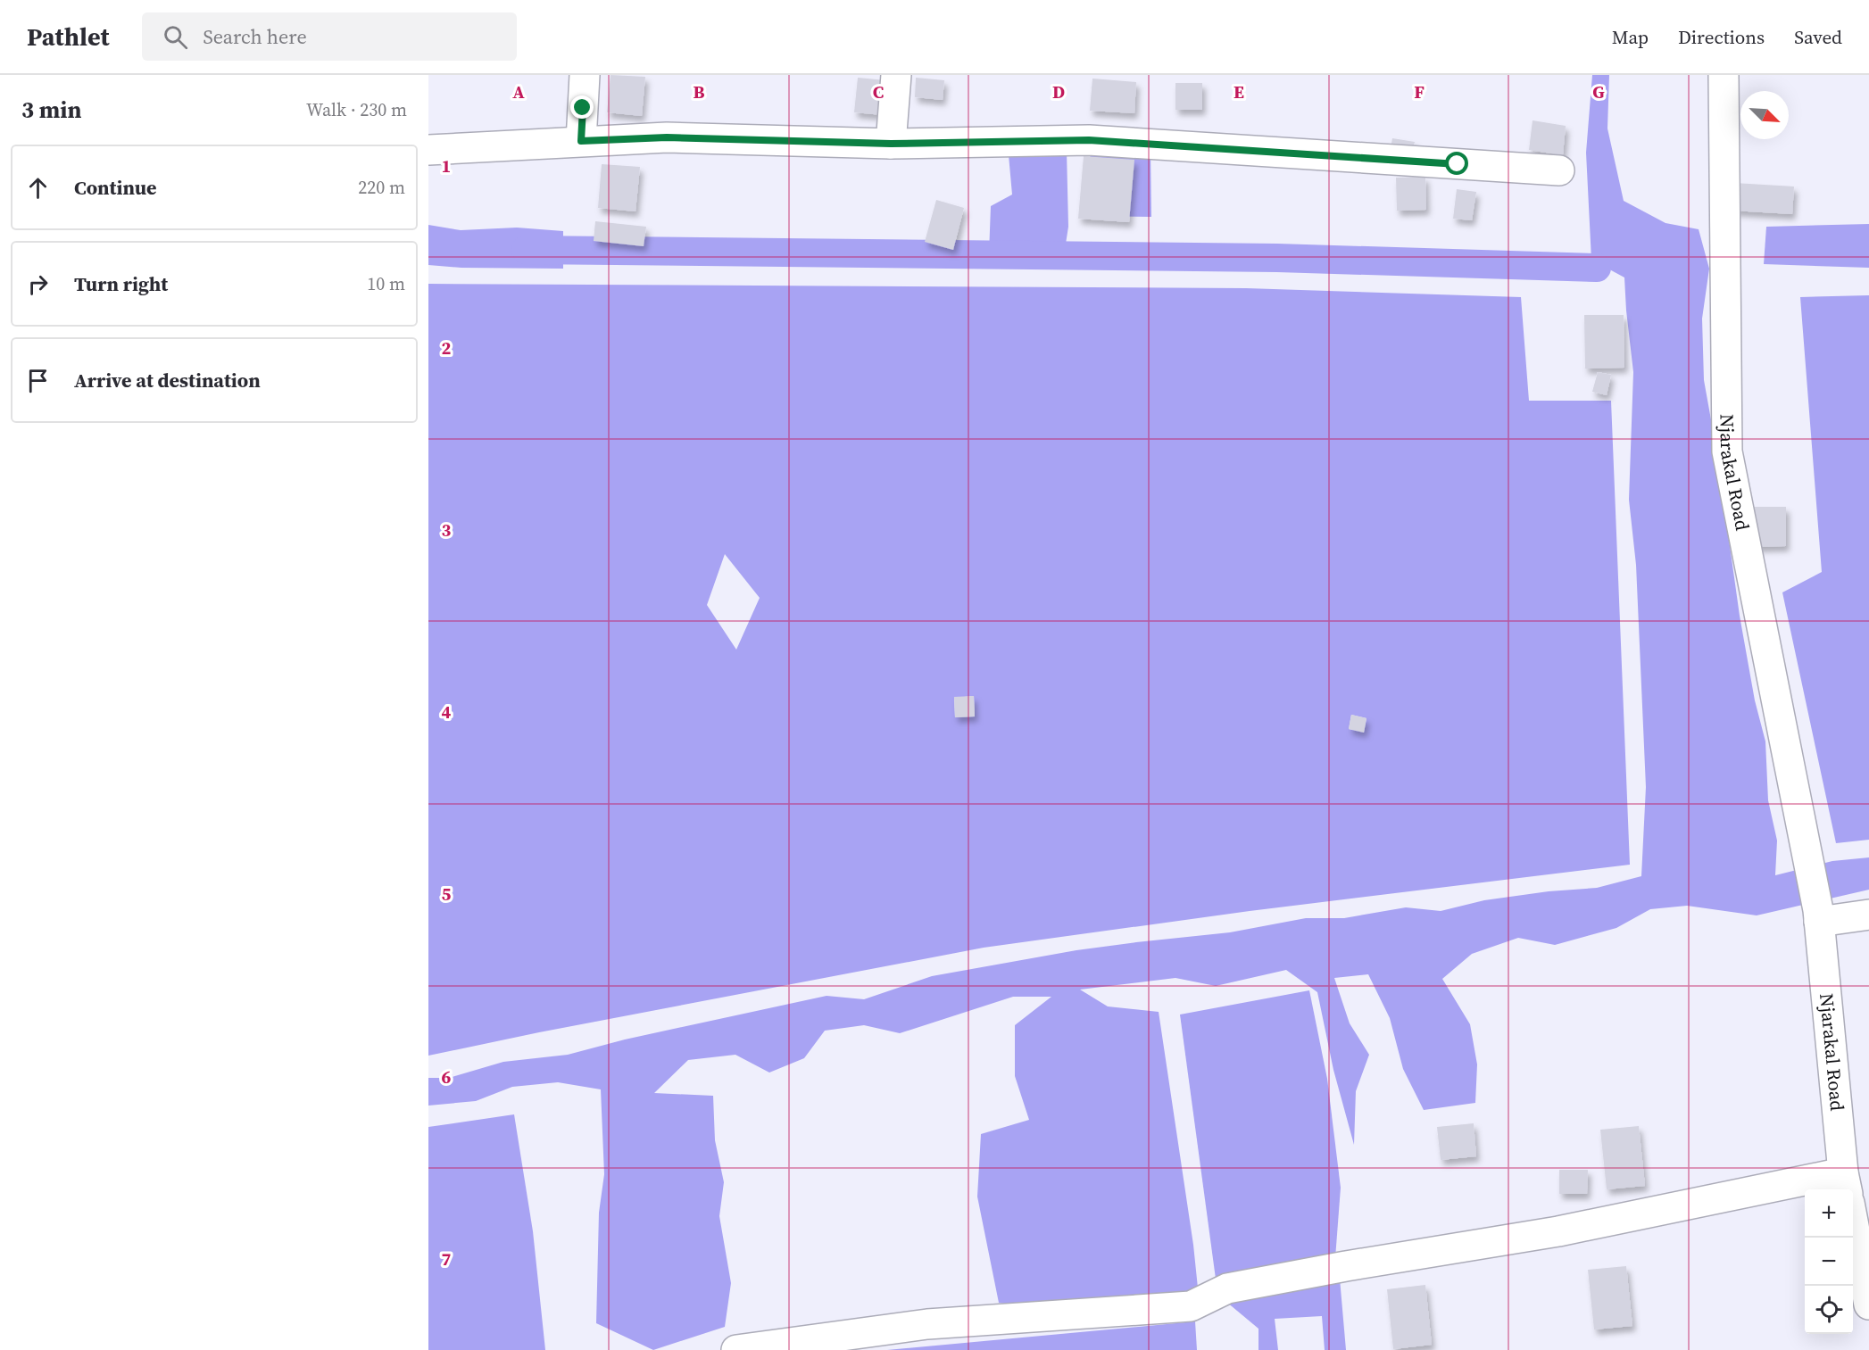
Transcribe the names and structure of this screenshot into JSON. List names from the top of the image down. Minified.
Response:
{"streets":{"street":["Njarakal Road"]},"north":"bottom right","page":{"header":"Pathlet","search":"Search here","nav":["Map","Directions","Saved"],"heading":["3 min","Walk · 230 m"],"list":[["Continue","220 m"],["Turn right","10 m"],"Arrive at destination"],"map_buttons":["+","−"]},"grid":{"columns":["A","B","C","D","E","F","G"],"rows":["1","2","3","4","5","6","7"]}}
